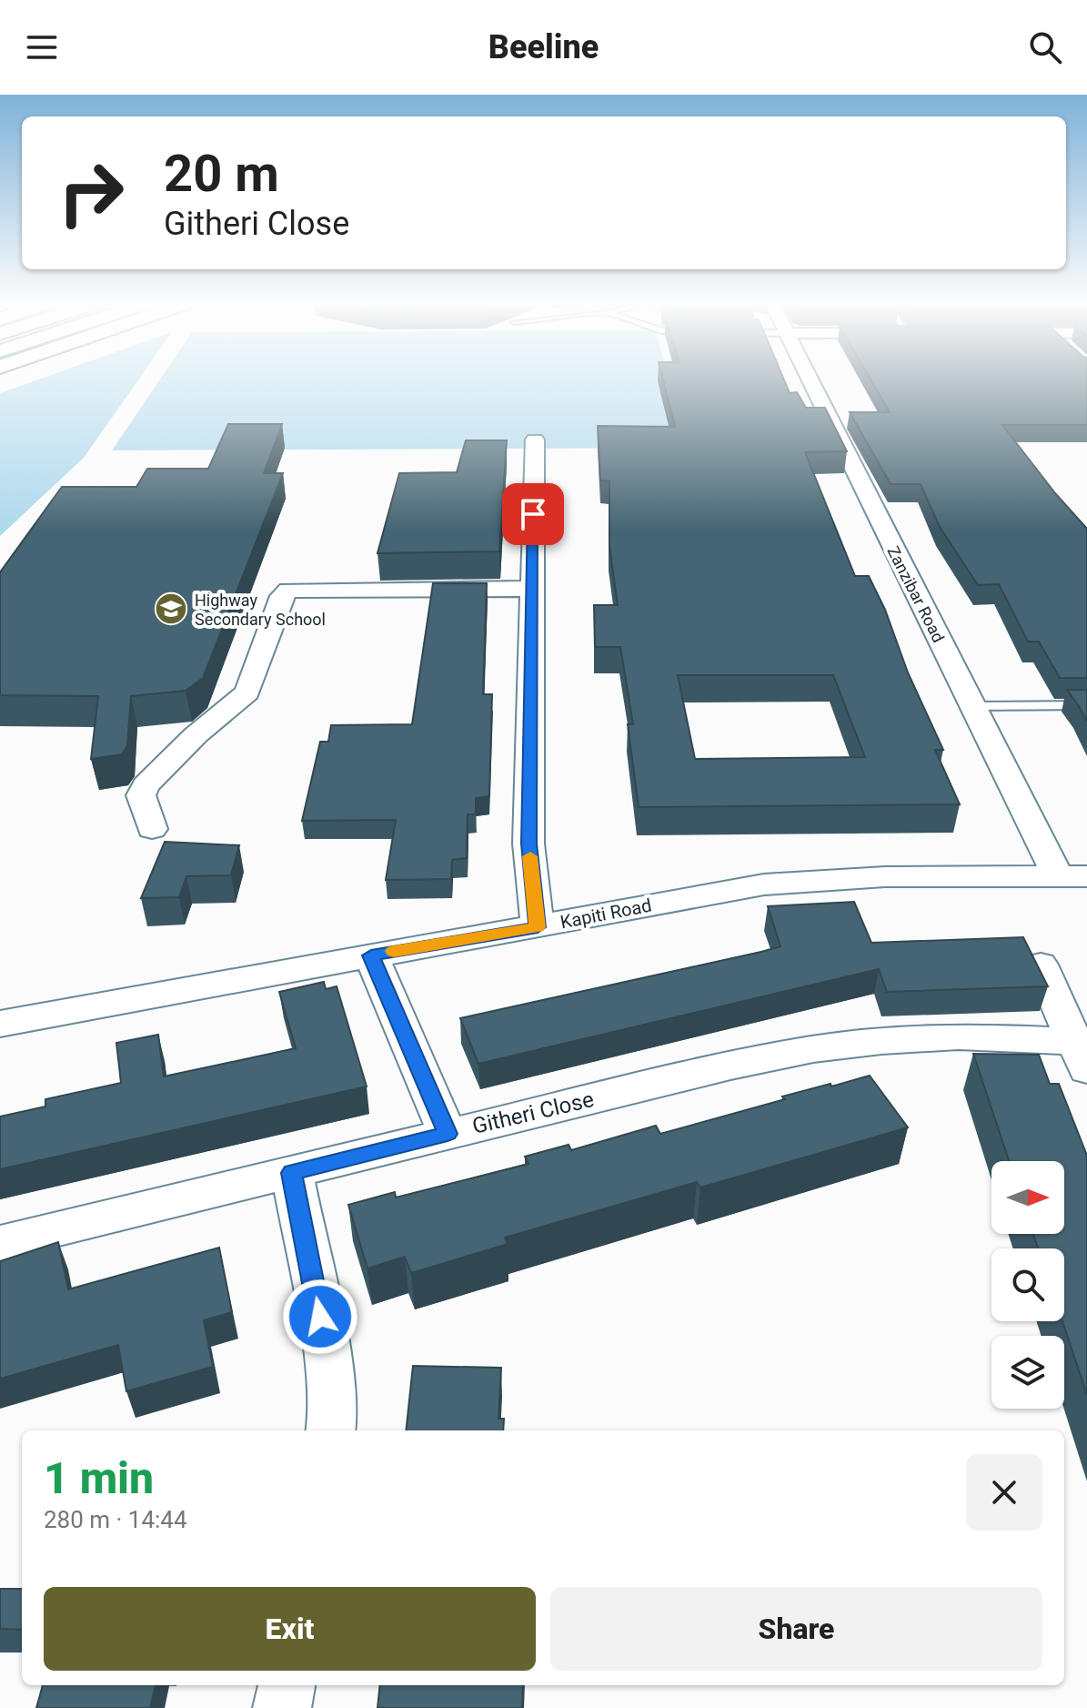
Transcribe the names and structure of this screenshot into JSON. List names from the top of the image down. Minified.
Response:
{"streets":{"street":["Zanzibar Road","Kapiti Road","Githeri Close"]},"crossings":[["Zanzibar Road","Kapiti Road"]],"places":{"school or university":["Highway Secondary School"]},"north":"right","page":{"header":"Beeline","turn":["20 m","Githeri Close"],"heading":["1 min","280 m · 14:44"],"buttons":["Exit","Share"]}}
